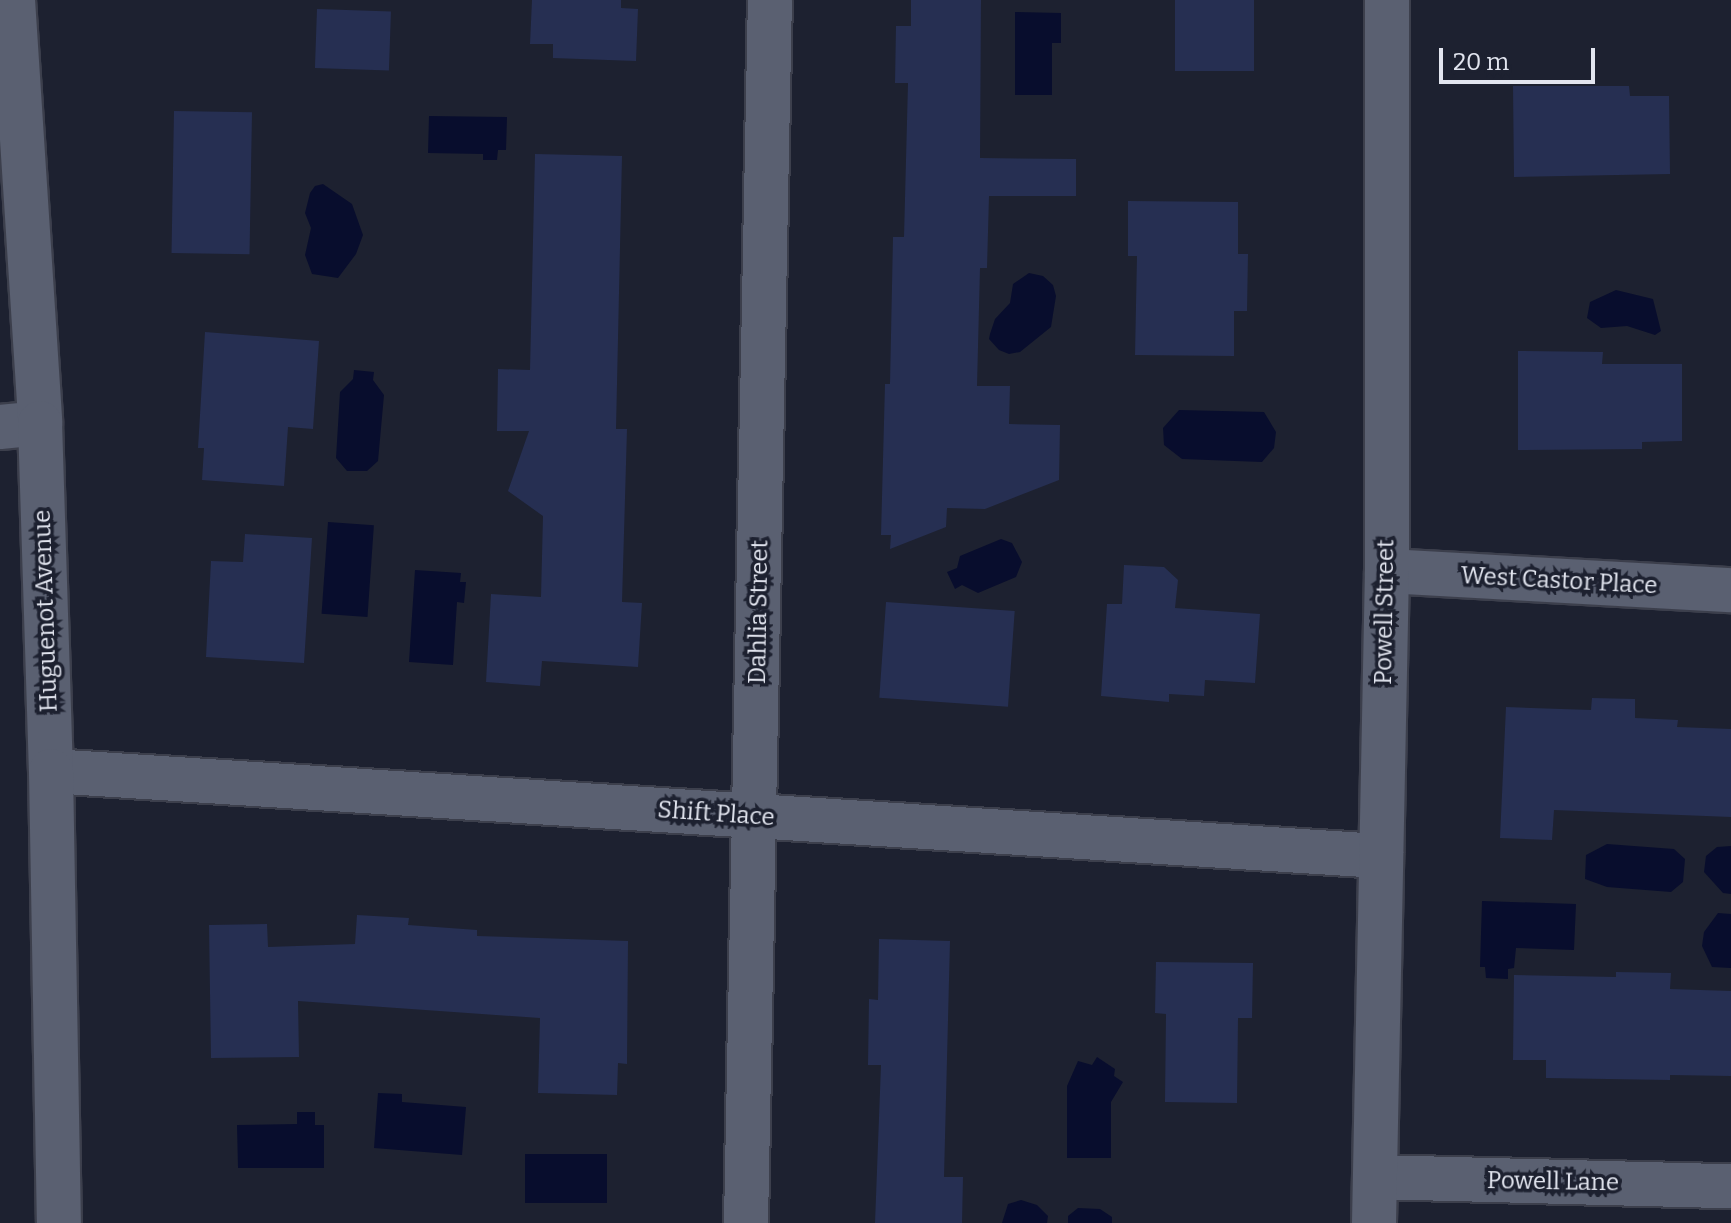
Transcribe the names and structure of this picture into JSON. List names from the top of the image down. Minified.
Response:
{"streets":{"street":["West Castor Place","Huguenot Avenue","Dahlia Street","Powell Street","Shift Place","Powell Lane"]},"crossings":[["West Castor Place","Powell Street"],["Huguenot Avenue","Shift Place"],["Dahlia Street","Shift Place"],["Powell Street","Shift Place"],["Powell Street","Powell Lane"]],"scale_bar":"20 m"}
